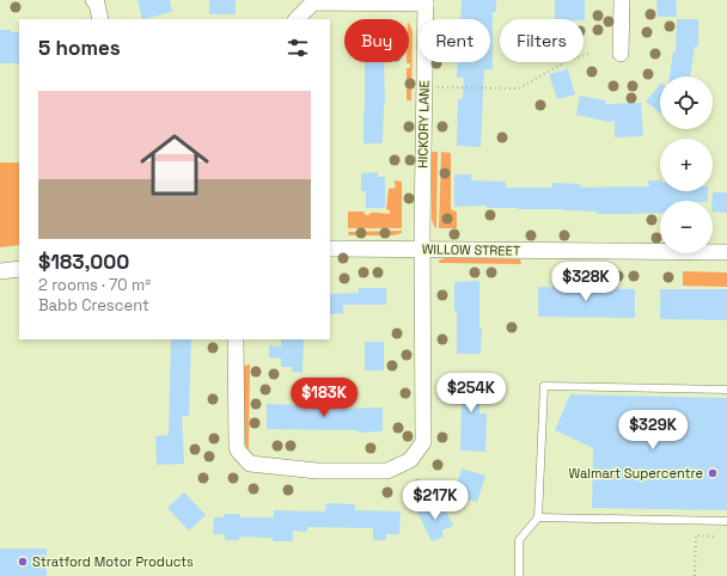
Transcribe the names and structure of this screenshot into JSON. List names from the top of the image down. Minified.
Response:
{"streets":{"street":["HICKORY LANE","WILLOW STREET"]},"crossings":[["HICKORY LANE","WILLOW STREET"]],"places":["Walmart Supercentre","Stratford Motor Products"],"page":{"chip":["Buy","Rent","Filters"],"heading":"5 homes","map_buttons":["+","−"],"list":[{"name":"$183,000","note":"2 rooms · 70 m² · Babb Crescent"}],"price":["$328K","$254K","$183K","$329K","$217K"]}}
